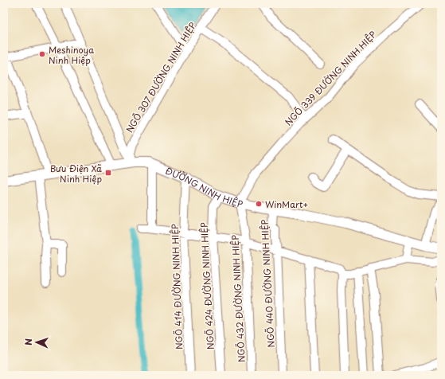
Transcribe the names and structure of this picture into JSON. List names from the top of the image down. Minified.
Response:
{"streets":{"main road":["ĐƯỜNG NINH HIỆP"],"street":["NGÕ 307 ĐƯỜNG NINH HIỆP","NGÕ 339 ĐƯỜNG NINH HIỆP","NGÕ 440 ĐƯỜNG NINH HIỆP","NGÕ 424 ĐƯỜNG NINH HIỆP","NGÕ 414 ĐƯỜNG NINH HIỆP","NGÕ 432 ĐƯỜNG NINH HIỆP"]},"crossings":[["NGÕ 307 ĐƯỜNG NINH HIỆP","ĐƯỜNG NINH HIỆP"],["NGÕ 339 ĐƯỜNG NINH HIỆP","ĐƯỜNG NINH HIỆP"],["NGÕ 339 ĐƯỜNG NINH HIỆP","NGÕ 432 ĐƯỜNG NINH HIỆP"],["ĐƯỜNG NINH HIỆP","NGÕ 440 ĐƯỜNG NINH HIỆP"],["ĐƯỜNG NINH HIỆP","NGÕ 424 ĐƯỜNG NINH HIỆP"],["ĐƯỜNG NINH HIỆP","NGÕ 414 ĐƯỜNG NINH HIỆP"],["ĐƯỜNG NINH HIỆP","NGÕ 432 ĐƯỜNG NINH HIỆP"]],"places":{"other":["Meshinoya Ninh Hiệp","WinMart+"],"transit":["Bưu Điện Xã Ninh Hiệp"]},"north":"left"}
